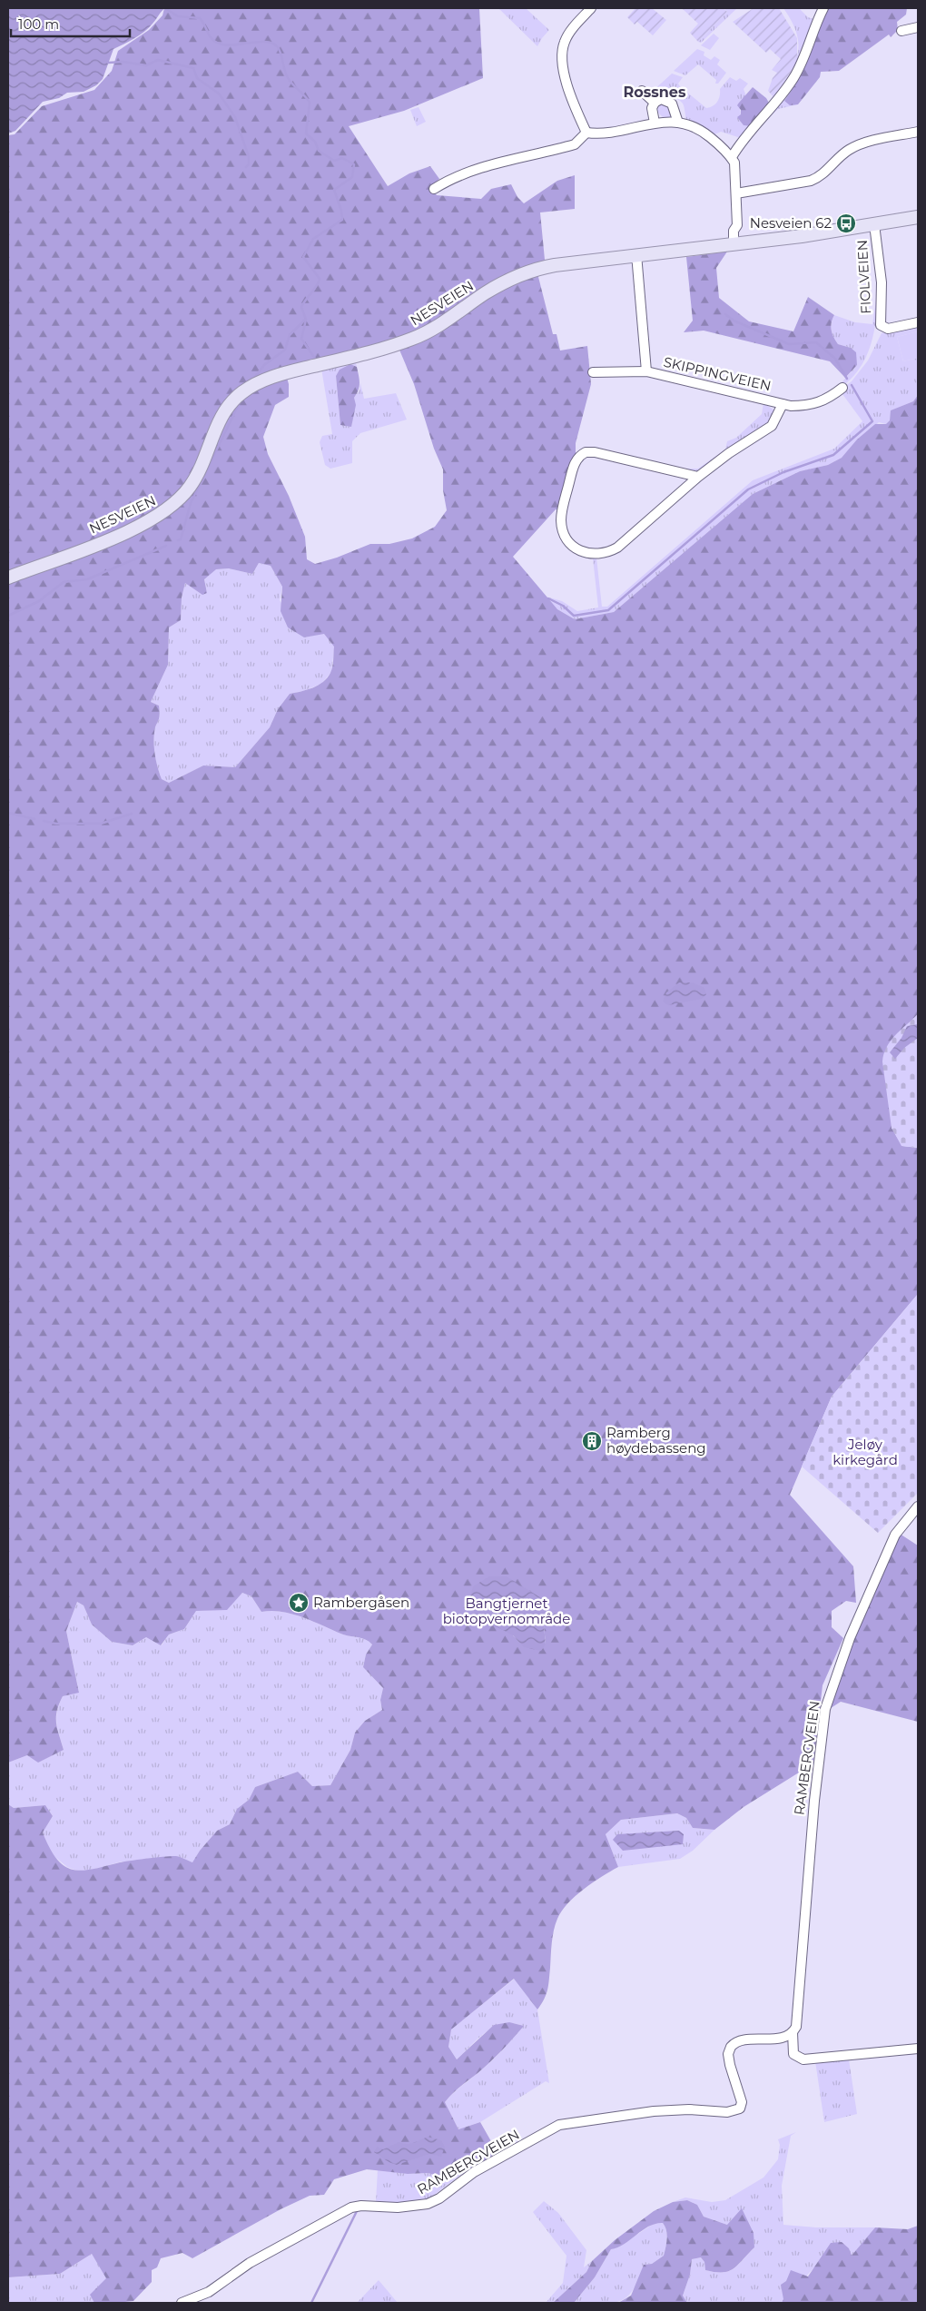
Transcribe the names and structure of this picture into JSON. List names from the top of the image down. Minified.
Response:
{"streets":{"main road":["NESVEIEN"],"street":["FIOLVEIEN","SKIPPINGVEIEN","RAMBERGVEIEN"]},"crossings":[["FIOLVEIEN","NESVEIEN"],["NESVEIEN","SKIPPINGVEIEN"]],"districts":["Rossnes"],"parks":["Jeløy kirkegård","Bangtjernet biotopvernområde"],"places":{"bus stop":["Nesveien 62"],"building":["Ramberg høydebasseng"],"place":["Rambergåsen"]},"scale_bar":"100 m"}
